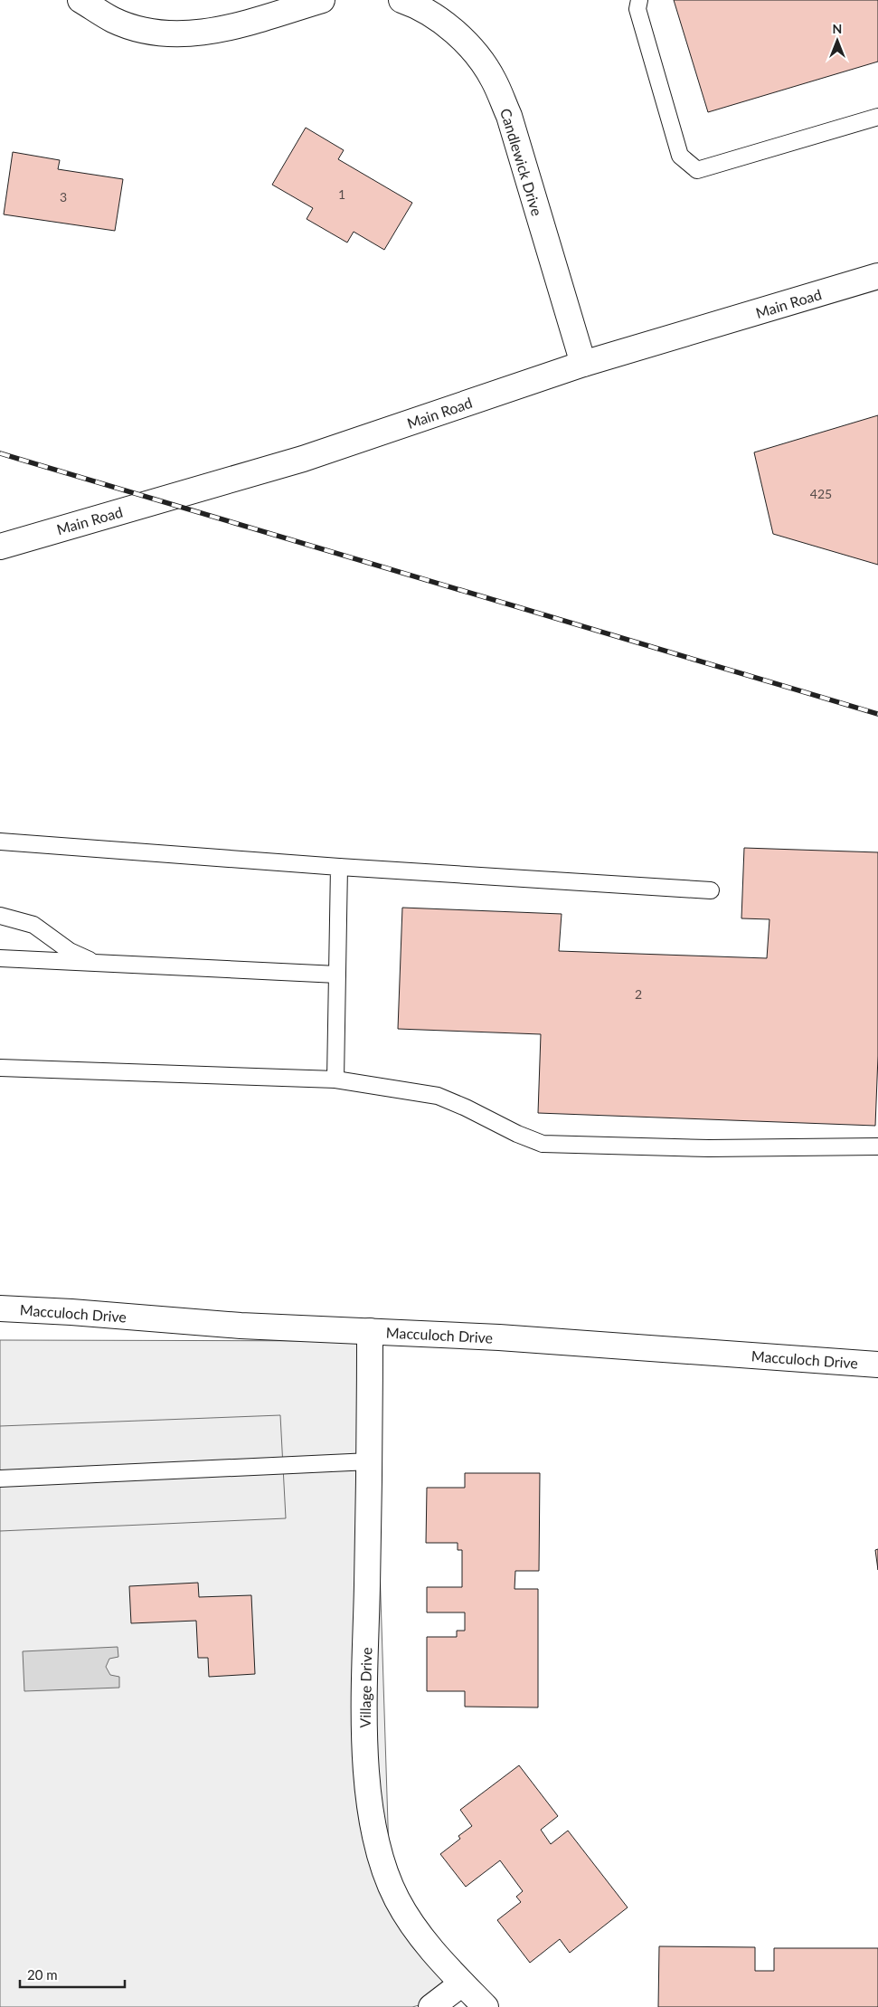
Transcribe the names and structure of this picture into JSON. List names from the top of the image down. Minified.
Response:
{"streets":{"street":["Candlewick Drive","Main Road","Macculoch Drive","Village Drive"]},"crossings":[["Candlewick Drive","Main Road"],["Macculoch Drive","Village Drive"]],"house_numbers":["1","3","425","2"],"scale_bar":"20 m","north":"top"}
